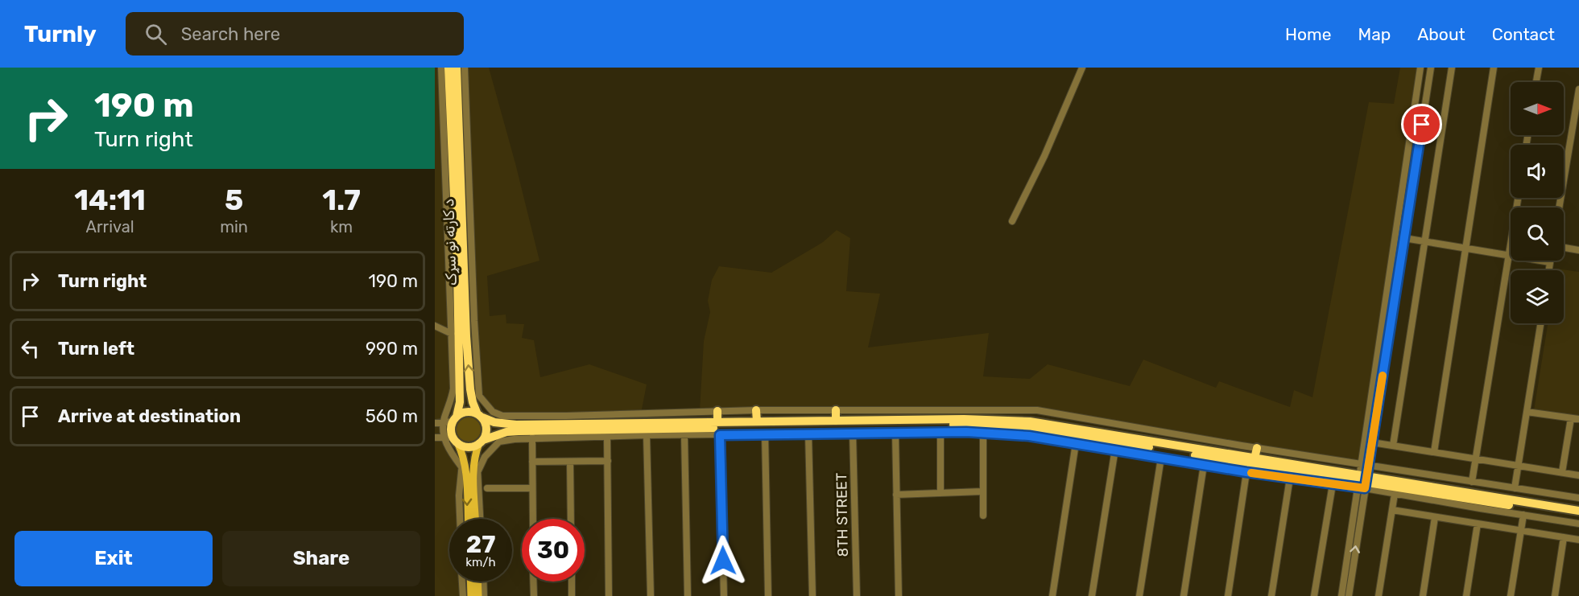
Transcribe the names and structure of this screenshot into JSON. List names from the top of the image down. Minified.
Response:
{"streets":{"highway":["د کارته نو سړک"],"street":["8TH STREET"]},"north":"right","page":{"header":"Turnly","search":"Search here","nav":["Home","Map","About","Contact"],"turn":["190 m","Turn right"],"eta":["14:11","Arrival","5","min","1.7","km"],"list":[{"name":"Turn right","value":"190 m"},{"name":"Turn left","value":"990 m"},{"name":"Arrive at destination","value":"560 m"}],"speed":"27 km/h","limit":"30","buttons":["Exit","Share"]}}
